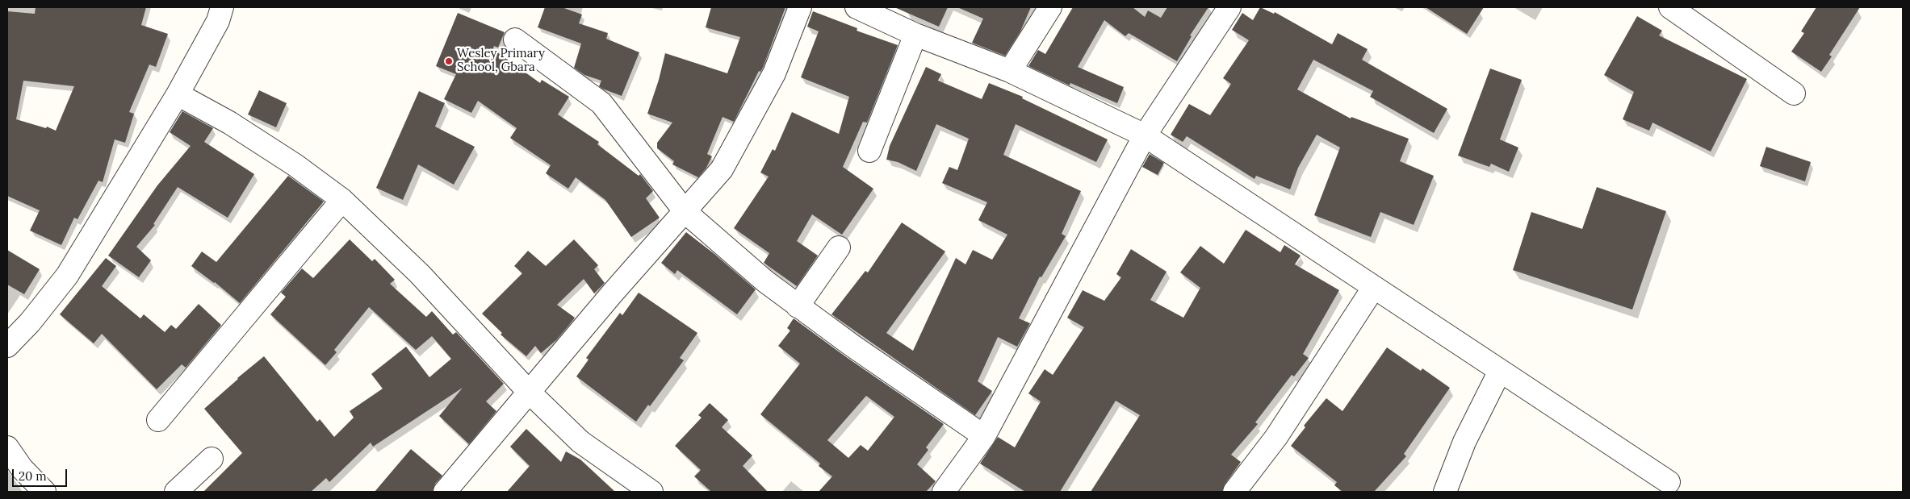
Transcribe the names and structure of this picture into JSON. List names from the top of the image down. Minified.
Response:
{"places":["Wesley Primary School, Gbara"],"scale_bar":"20 m"}
